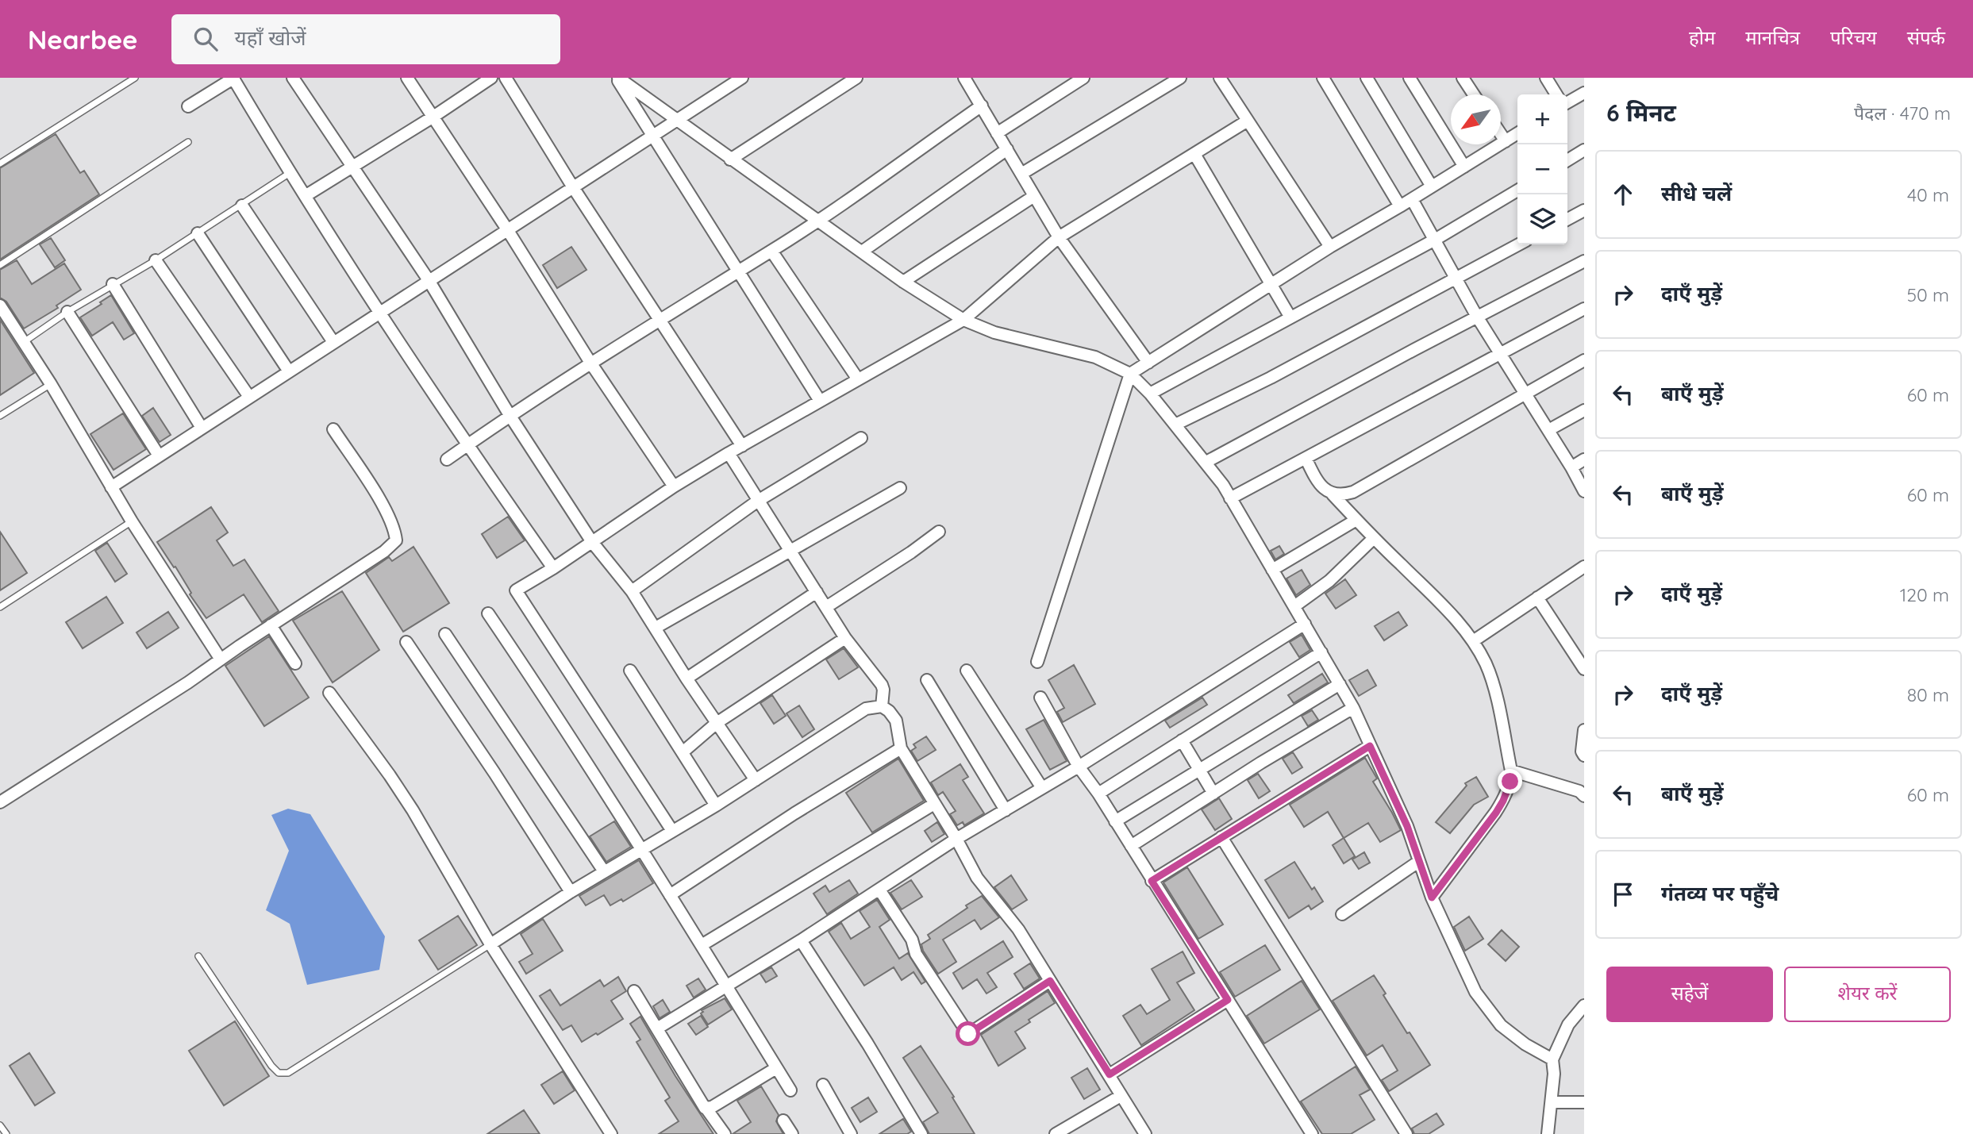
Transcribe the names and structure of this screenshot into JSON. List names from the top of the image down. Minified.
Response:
{"north":"bottom left","page":{"header":"Nearbee","search":"यहाँ खोजें","nav":["होम","मानचित्र","परिचय","संपर्क"],"heading":["6 मिनट","पैदल · 470 m"],"map_buttons":["+","−"],"list":[["सीधे चलें","40 m"],["दाएँ मुड़ें","50 m"],["बाएँ मुड़ें","60 m"],["बाएँ मुड़ें","60 m"],["दाएँ मुड़ें","120 m"],["दाएँ मुड़ें","80 m"],["बाएँ मुड़ें","60 m"],"गंतव्य पर पहुँचे"],"buttons":["सहेजें","शेयर करें"]}}
